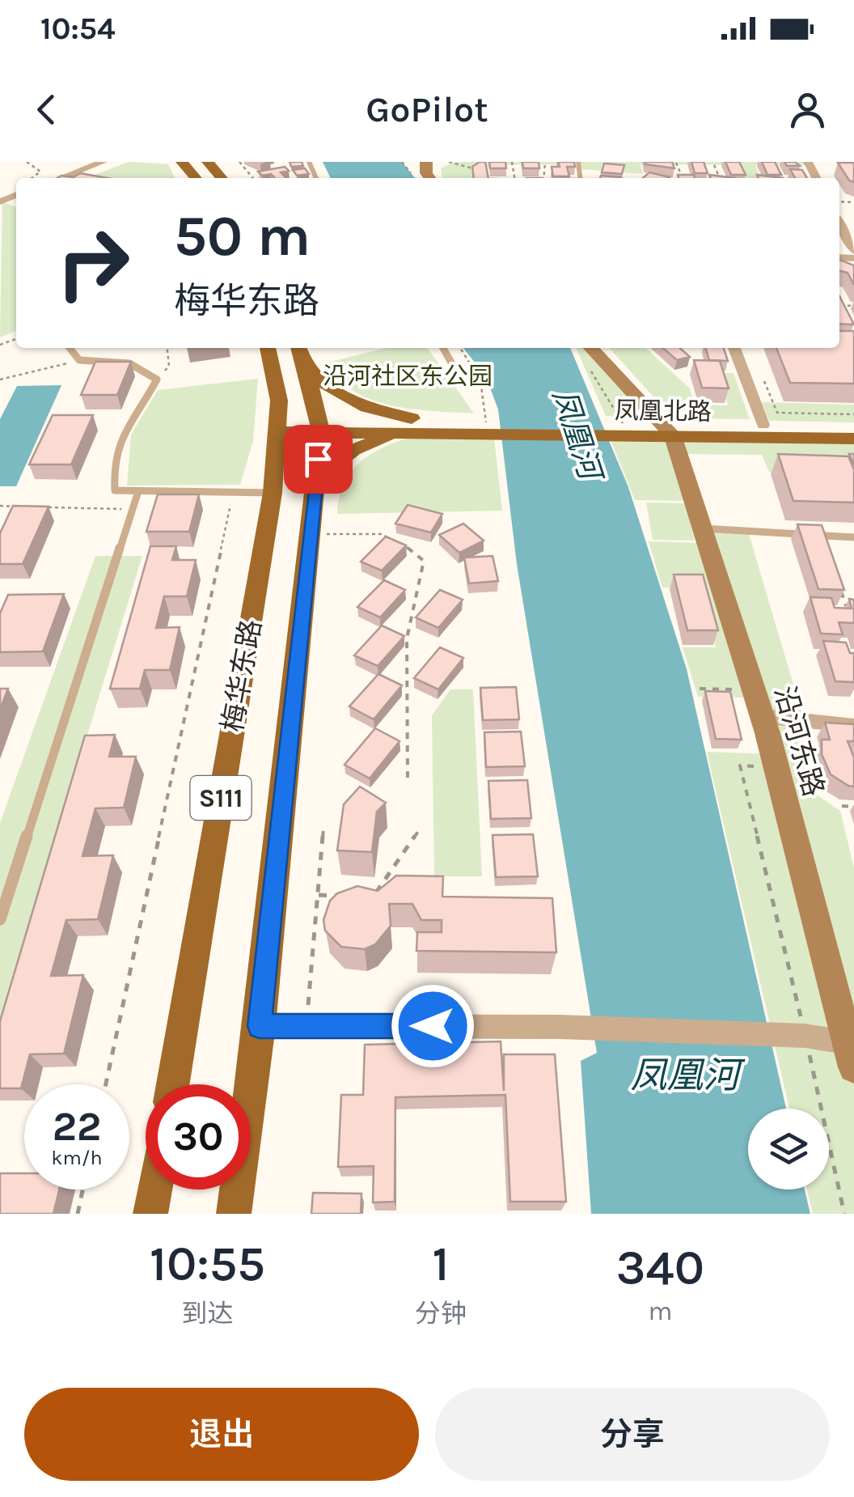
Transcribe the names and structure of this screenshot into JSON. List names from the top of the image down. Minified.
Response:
{"streets":{"main road":["凤凰北路","梅华东路","S111"],"street":["沿河东路"]},"crossings":[["凤凰北路","梅华东路"],["凤凰北路","沿河东路"]],"water":["凤凰河"],"parks":["沿河社区东公园"],"page":{"status":"10:54","header":"GoPilot","turn":["50 m","梅华东路"],"speed":"22 km/h","limit":"30","eta":["10:55","到达","1","分钟","340","m"],"buttons":["退出","分享"]}}
